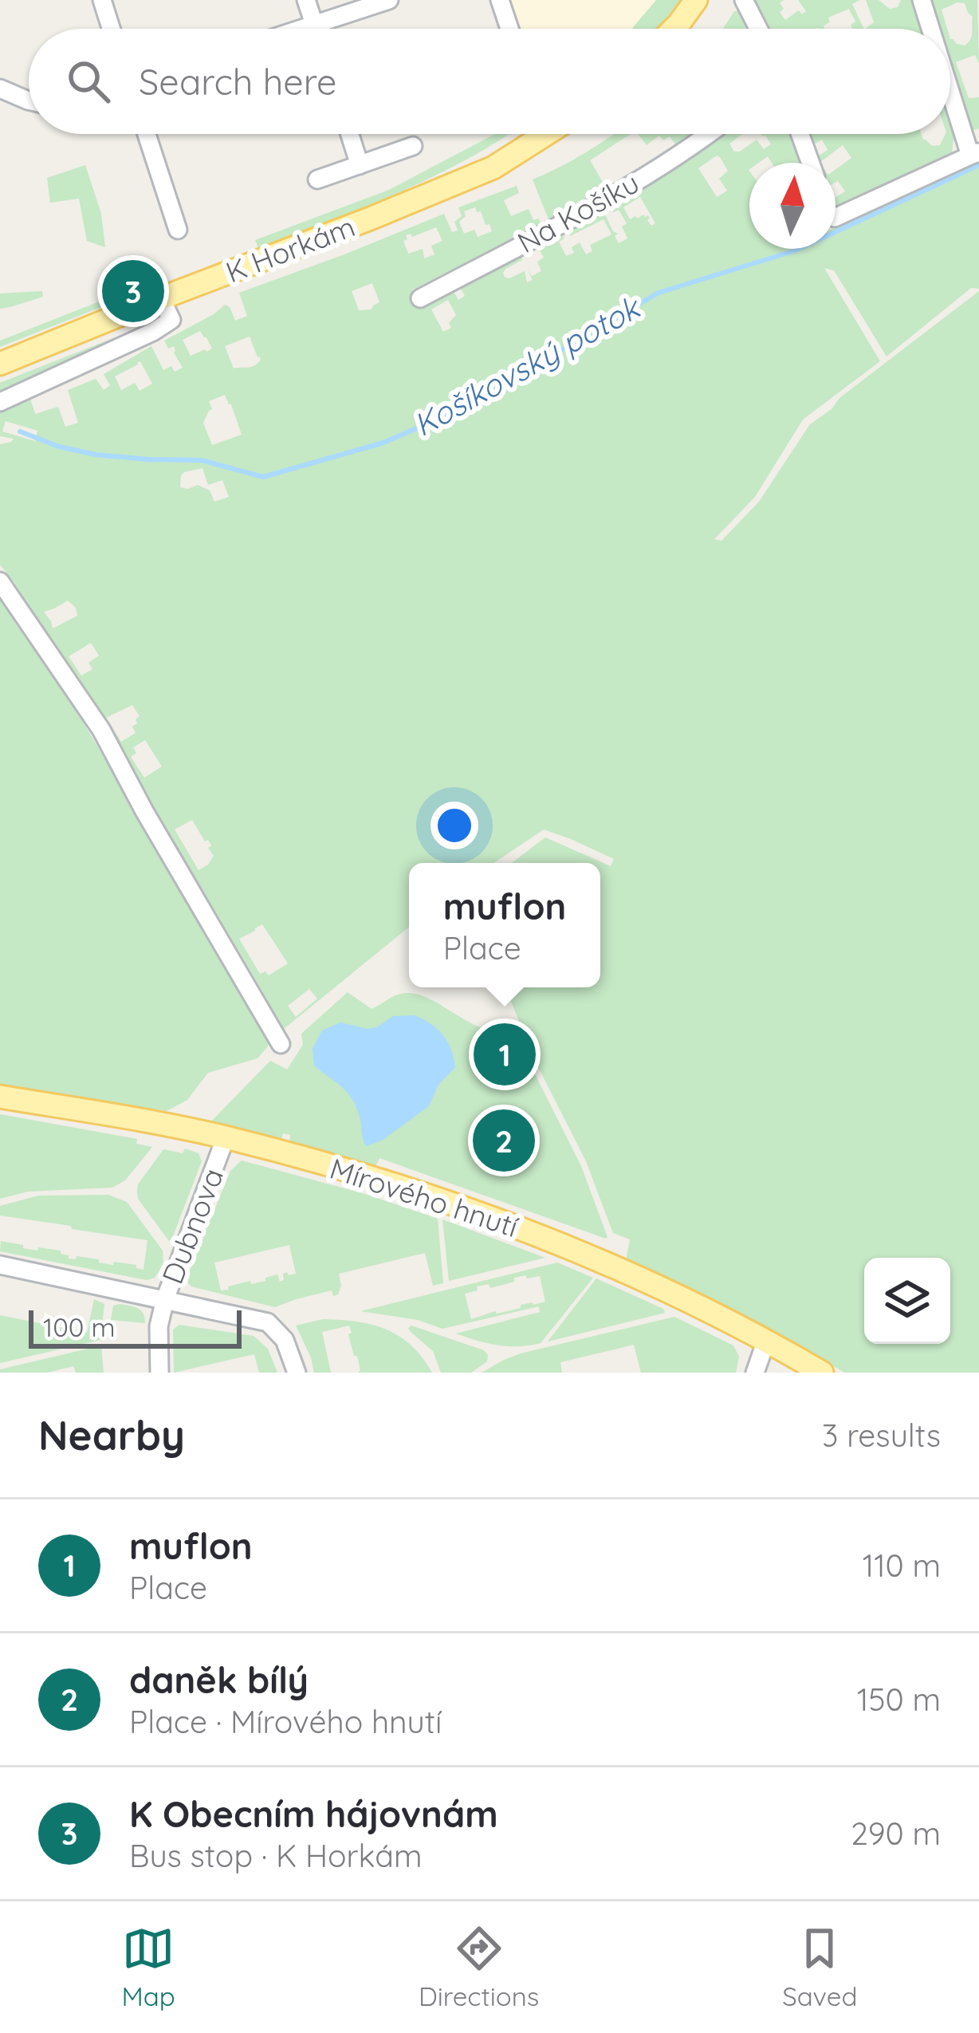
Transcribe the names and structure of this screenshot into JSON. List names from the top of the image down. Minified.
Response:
{"streets":{"main road":["K Horkám","Mírového hnutí"],"street":["Na Košíku","Dubnova"]},"crossings":[["Mírového hnutí","Dubnova"]],"water":["Košíkovský potok"],"scale_bar":"100 m","north":"top","page":{"search":"Search here","pins":["3","1","2"],"popup":["muflon","Place"],"scale":"100 m","heading":["Nearby","3 results"],"list":[{"mark":"1","name":"muflon","note":"Place","value":"110 m"},{"mark":"2","name":"daněk bílý","note":"Place · Mírového hnutí","value":"150 m"},{"mark":"3","name":"K Obecním hájovnám","note":"Bus stop · K Horkám","value":"290 m"}],"nav":["Map","Directions","Saved"]}}
